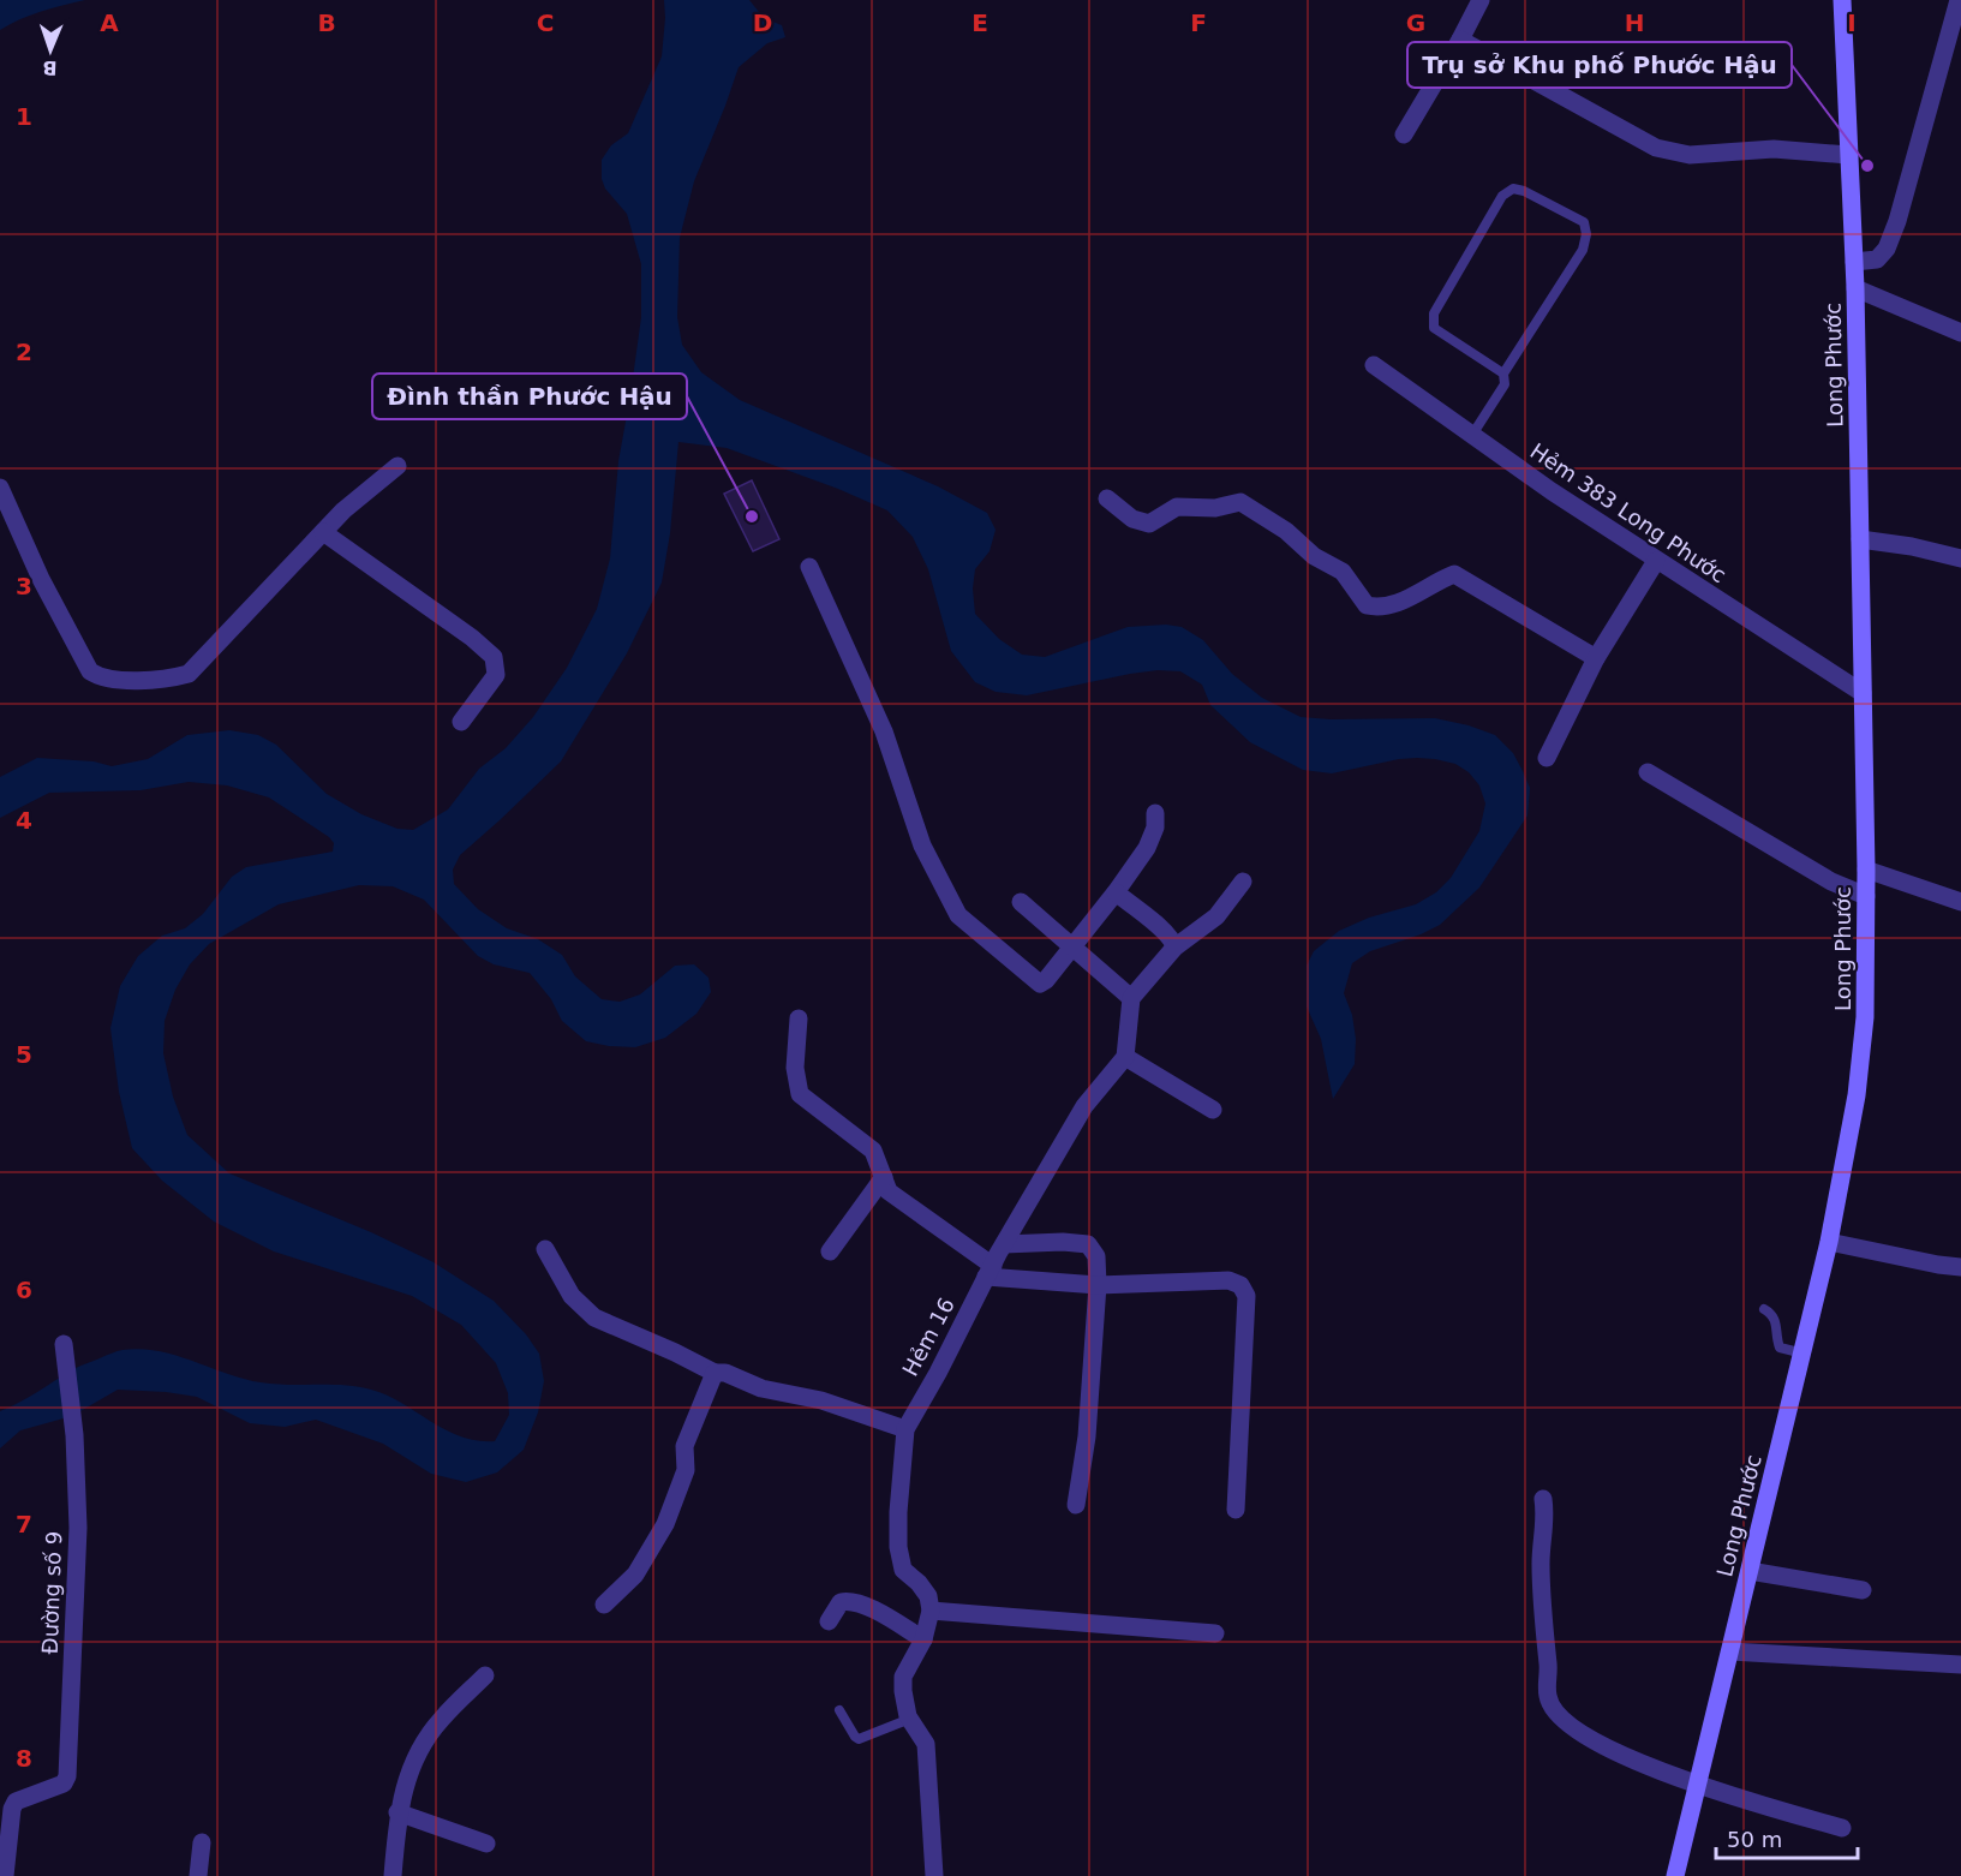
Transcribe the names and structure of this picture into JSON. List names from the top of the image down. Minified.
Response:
{"streets":{"street":["Long Phước","Hẻm 383 Long Phước","Hẻm 16","Đường số 9"]},"crossings":[["Long Phước","Hẻm 383 Long Phước"]],"places":["Trụ sở Khu phố Phước Hậu","Đình thần Phước Hậu"],"scale_bar":"50 m","north":"bottom","grid":{"columns":["A","B","C","D","E","F","G","H","I"],"rows":["1","2","3","4","5","6","7","8"]}}
